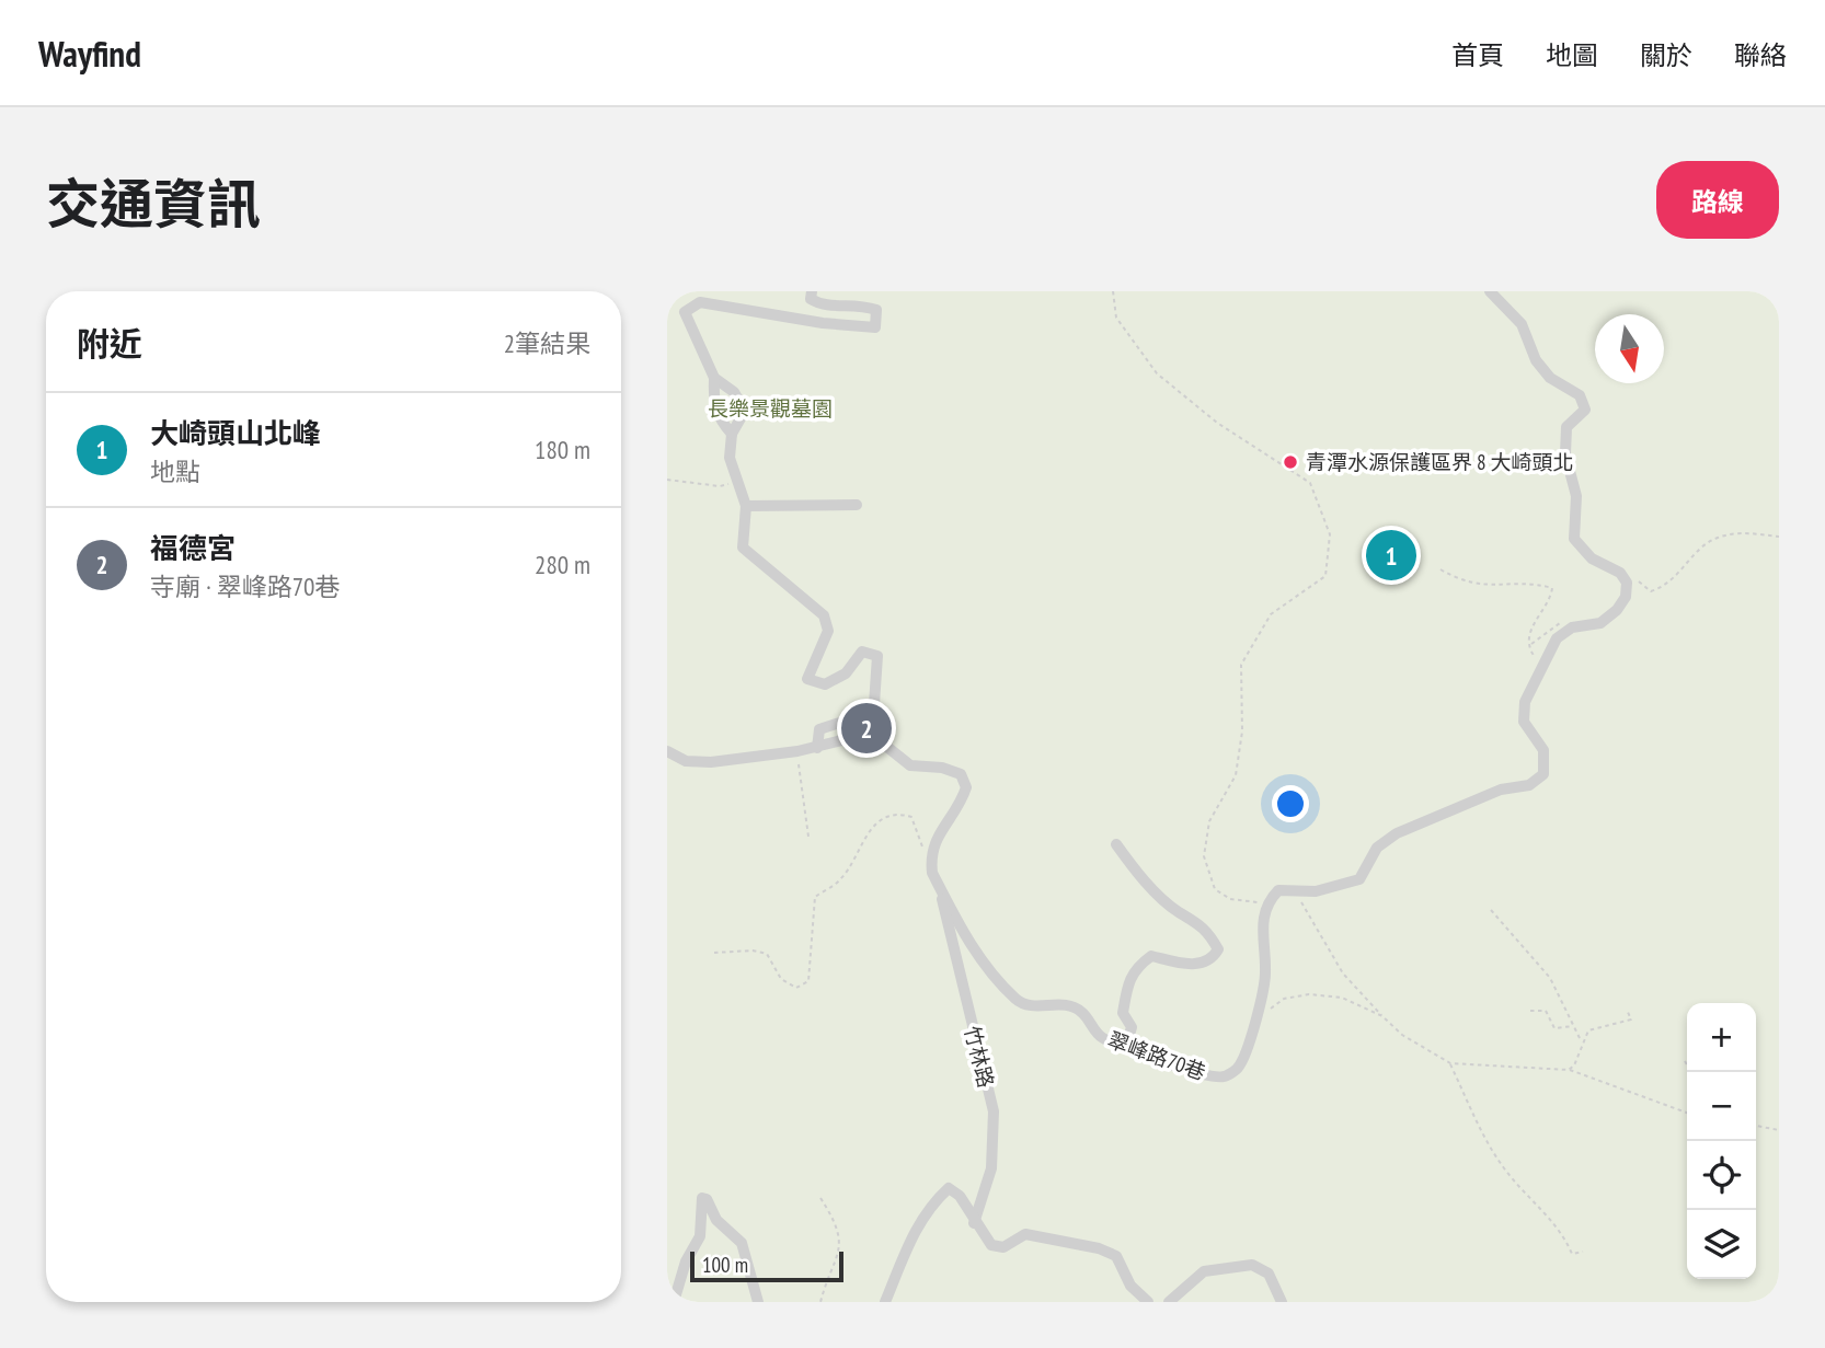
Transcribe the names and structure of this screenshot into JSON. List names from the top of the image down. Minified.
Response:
{"streets":{"street":["翠峰路70巷","竹林路"]},"crossings":[["翠峰路70巷","竹林路"]],"parks":["長樂景觀墓園"],"places":["青潭水源保護區界 8 大崎頭北"],"scale_bar":"100 m","north":"bottom","page":{"header":"Wayfind","nav":["首頁","地圖","關於","聯絡"],"title":"交通資訊","buttons":"路線","heading":["附近","2筆結果"],"list":[{"mark":"1","name":"大崎頭山北峰","note":"地點","value":"180 m"},{"mark":"2","name":"福德宮","note":"寺廟 · 翠峰路70巷","value":"280 m"}],"pins":["1","2"],"map_buttons":["+","−"],"scale":"100 m"}}
